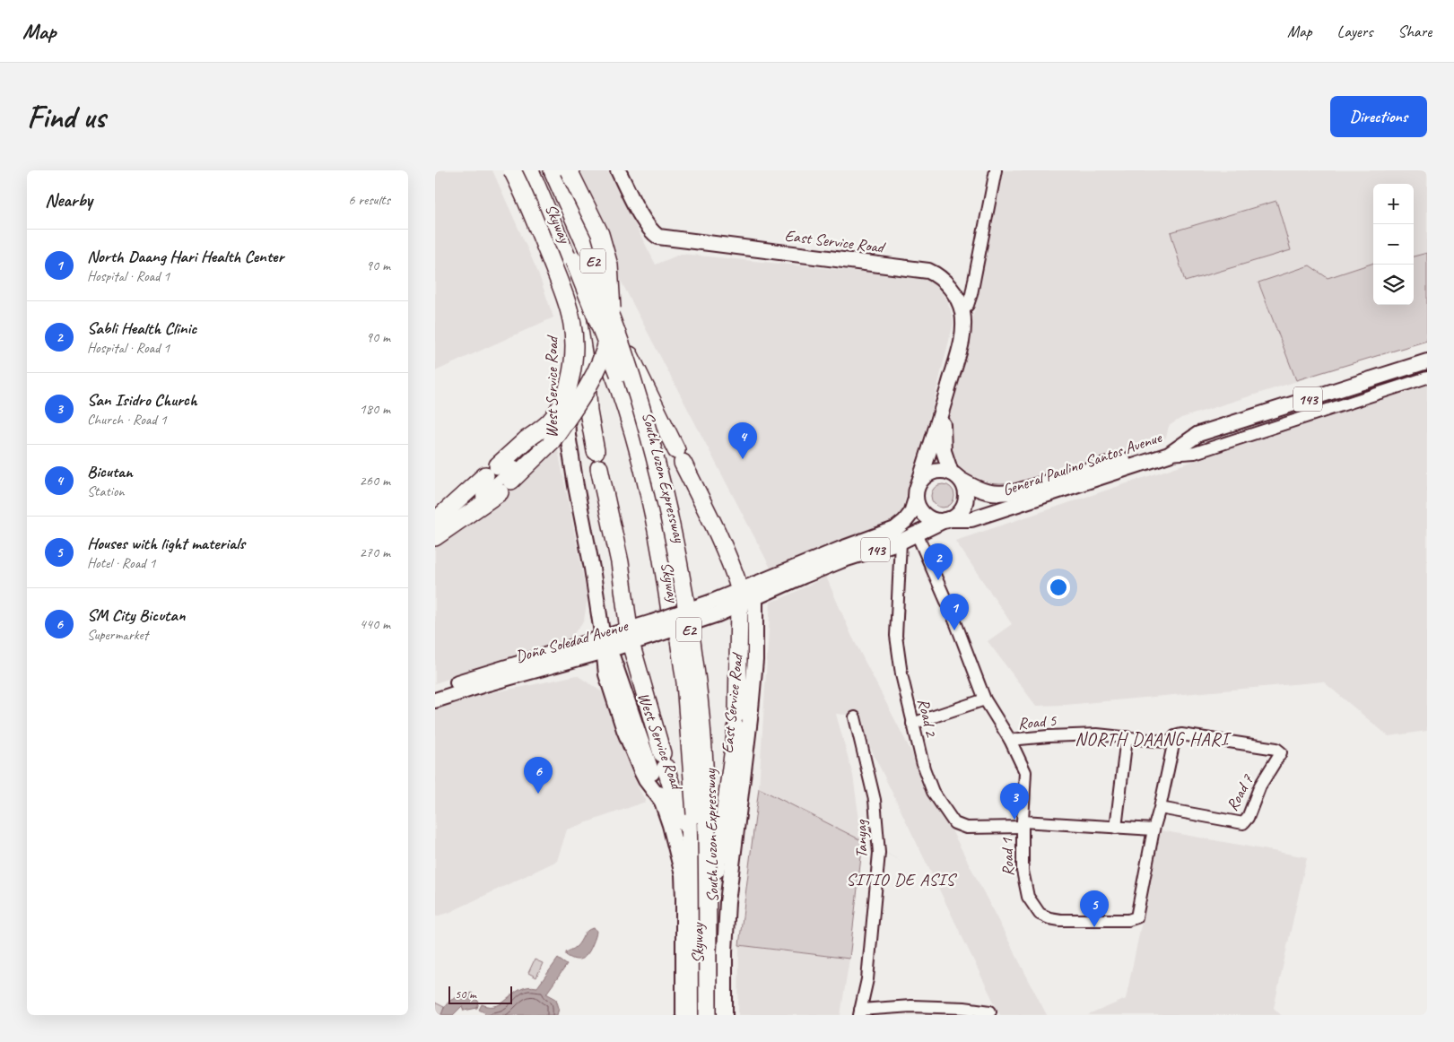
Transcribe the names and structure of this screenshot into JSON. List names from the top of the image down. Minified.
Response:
{"streets":{"highway":["Skyway","E2","South Luzon Expressway"],"main road":["East Service Road","West Service Road","143","General Paulino Santos Avenue","Doña Soledad Avenue"],"street":["Road 2","Road 5","Road 7","Tanyag","Road 1"]},"crossings":[["East Service Road","143"],["East Service Road","General Paulino Santos Avenue"],["West Service Road","Doña Soledad Avenue"],["143","General Paulino Santos Avenue"],["General Paulino Santos Avenue","Doña Soledad Avenue"],["General Paulino Santos Avenue","Road 2"],["General Paulino Santos Avenue","Road 1"],["Road 2","Road 1"],["Road 5","Road 7"],["Road 5","Road 1"],["Road 7","Road 1"]],"districts":["NORTH DAANG HARI","SITIO DE ASIS"],"scale_bar":"50 m","page":{"header":"Map","nav":["Map","Layers","Share"],"buttons":"Directions","title":"Find us","heading":["Nearby","6 results"],"map_buttons":["+","−"],"list":[{"mark":"1","name":"North Daang Hari Health Center","note":"Hospital · Road 1","value":"90 m"},{"mark":"2","name":"Sabli Health Clinic","note":"Hospital · Road 1","value":"90 m"},{"mark":"3","name":"San Isidro Church","note":"Church · Road 1","value":"180 m"},{"mark":"4","name":"Bicutan","note":"Station","value":"260 m"},{"mark":"5","name":"Houses with light materials","note":"Hotel · Road 1","value":"270 m"},{"mark":"6","name":"SM City Bicutan","note":"Supermarket","value":"440 m"}],"pins":["4","2","1","6","3","5"],"scale":"50 m"}}
